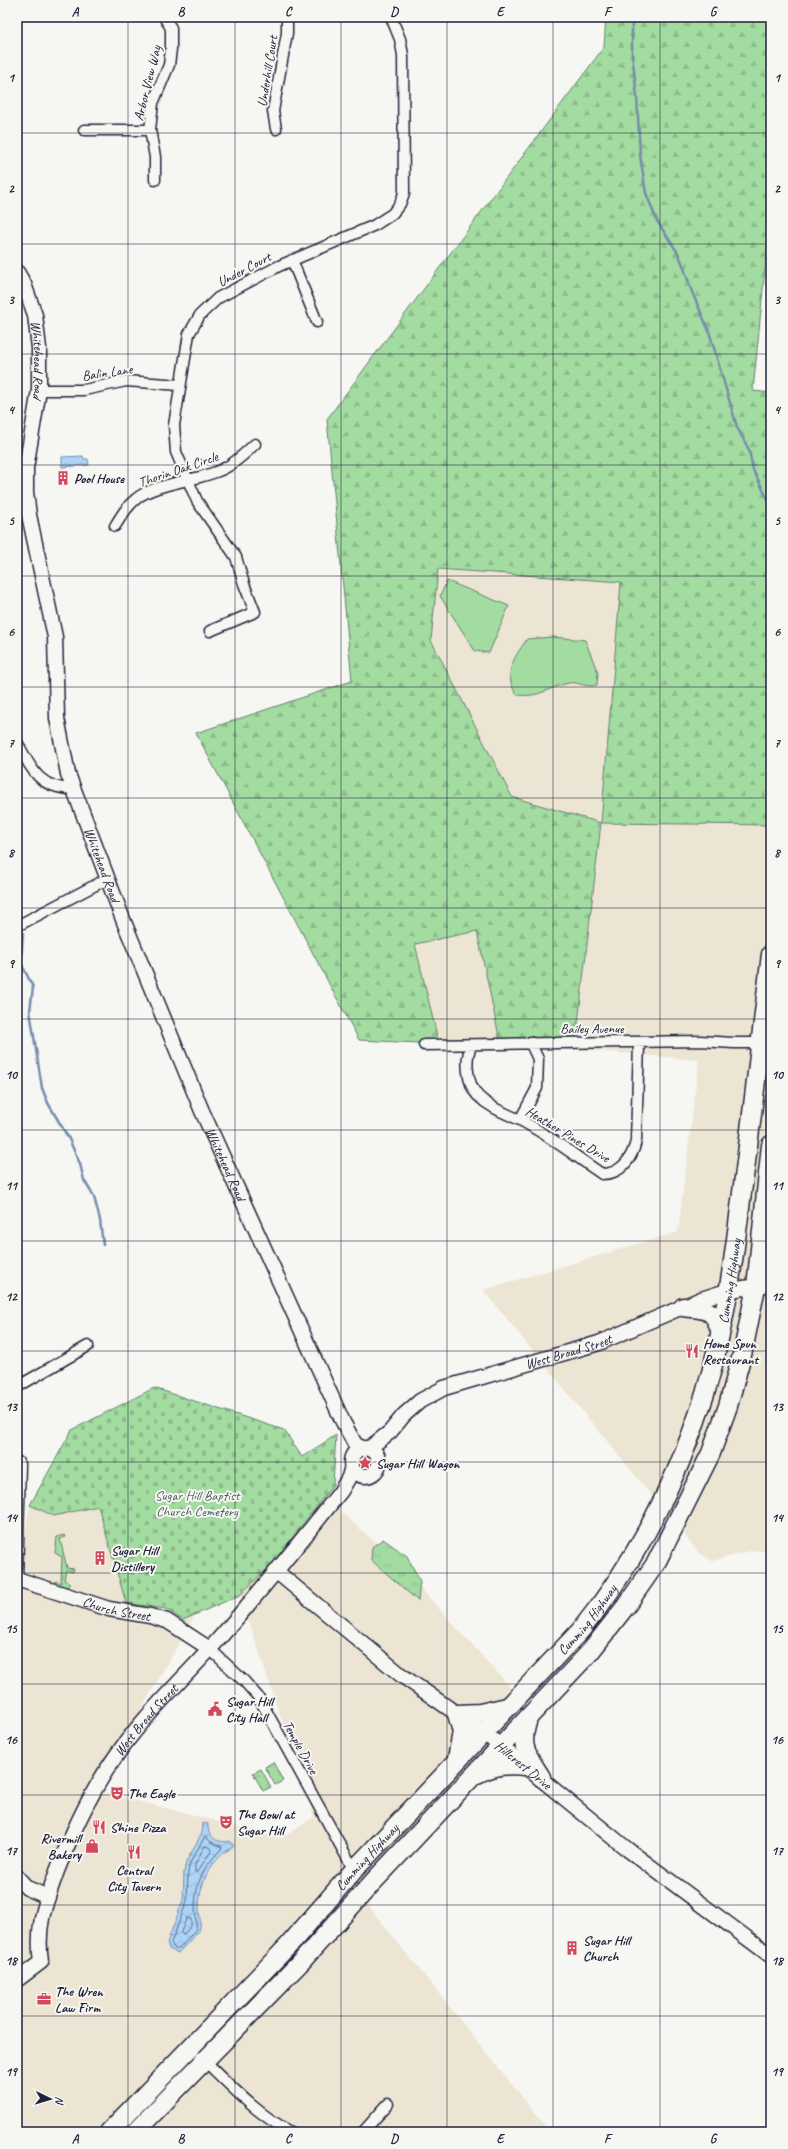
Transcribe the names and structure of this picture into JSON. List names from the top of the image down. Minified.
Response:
{"streets":{"highway":["Cumming Highway"],"street":["Underhill Court","Arbor View Way","Under Court","Whitehead Road","Balin Lane","Thorin Oak Circle","Bailey Avenue","Heather Pines Drive","West Broad Street","Church Street","Temple Drive","Hillcrest Drive"]},"crossings":[["Under Court","Balin Lane"],["Under Court","Thorin Oak Circle"],["Whitehead Road","Balin Lane"],["Whitehead Road","West Broad Street"],["Bailey Avenue","Heather Pines Drive"],["Bailey Avenue","Cumming Highway"],["Cumming Highway","West Broad Street"],["Cumming Highway","Temple Drive"],["Cumming Highway","Hillcrest Drive"],["West Broad Street","Church Street"],["West Broad Street","Temple Drive"],["West Broad Street","Hillcrest Drive"],["Church Street","Temple Drive"]],"parks":["Sugar Hill Baptist Church Cemetery"],"places":{"building":["Pool House","Sugar Hill Distillery","Sugar Hill Church"],"restaurant":["Home Spun Restaurant","Shine Pizza","Central City Tavern"],"place":["Sugar Hill Wagon"],"public building":["Sugar Hill City Hall"],"theatre":["The Eagle","The Bowl at Sugar Hill"],"shop":["Rivermill Bakery"],"office":["The Wren Law Firm"]},"north":"right","grid":{"columns":["A","B","C","D","E","F","G"],"rows":["1","2","3","4","5","6","7","8","9","10","11","12","13","14","15","16","17","18","19"]}}
